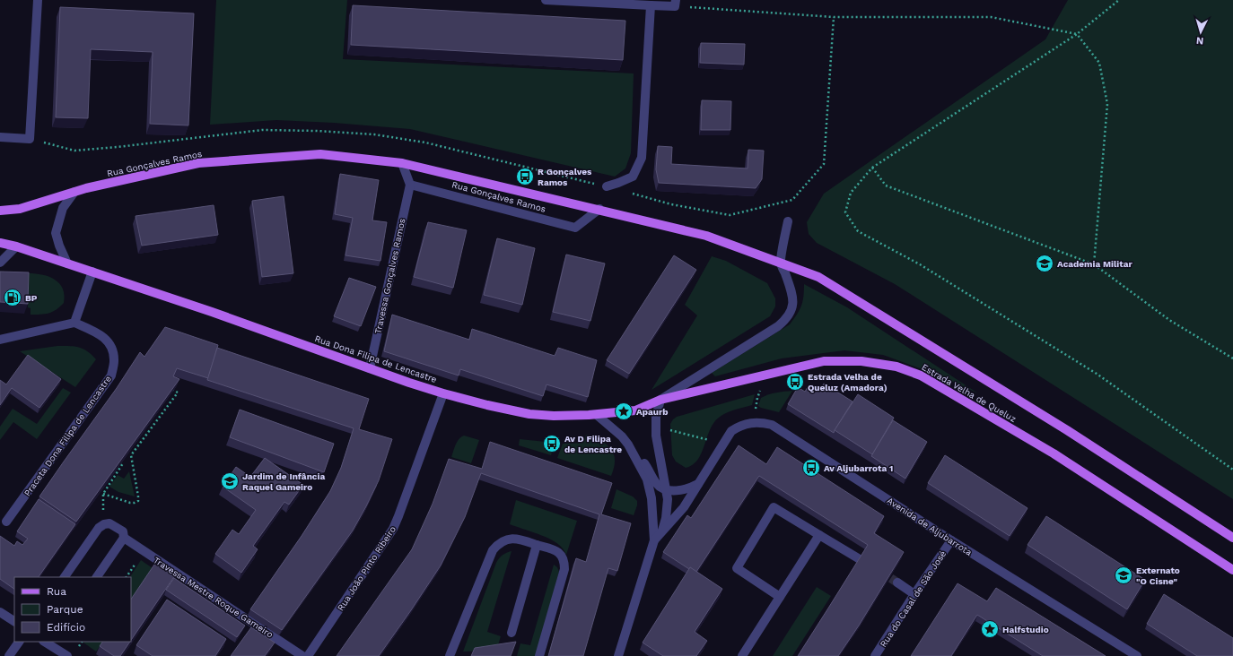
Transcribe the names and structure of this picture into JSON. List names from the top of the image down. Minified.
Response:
{"streets":{"main road":["Rua Gonçalves Ramos","Rua Dona Filipa de Lencastre","Estrada Velha de Queluz"],"street":["Travessa Gonçalves Ramos","Praceta Dona Filipa de Lencastre","Avenida de Aljubarrota","Rua João Pinto Ribeiro","Travessa Mestre Roque Gameiro","Rua do Casal de São José"]},"crossings":[["Rua Gonçalves Ramos","Travessa Gonçalves Ramos"],["Rua Gonçalves Ramos","Estrada Velha de Queluz"],["Travessa Gonçalves Ramos","Rua Dona Filipa de Lencastre"],["Rua Dona Filipa de Lencastre","Estrada Velha de Queluz"],["Rua Dona Filipa de Lencastre","Rua João Pinto Ribeiro"],["Avenida de Aljubarrota","Rua do Casal de São José"]],"places":{"bus stop":["R Gonçalves Ramos","Estrada Velha de Queluz (Amadora)","Av D Filipa de Lencastre","Av Aljubarrota 1"],"school or university":["Academia Militar","Jardim de Infância Raquel Gameiro","Externato \"O Cisne\""],"fuel station":["BP"],"place":["Apaurb","Halfstudio"]},"legend":["Rua","Parque","Edifício"],"north":"bottom"}
